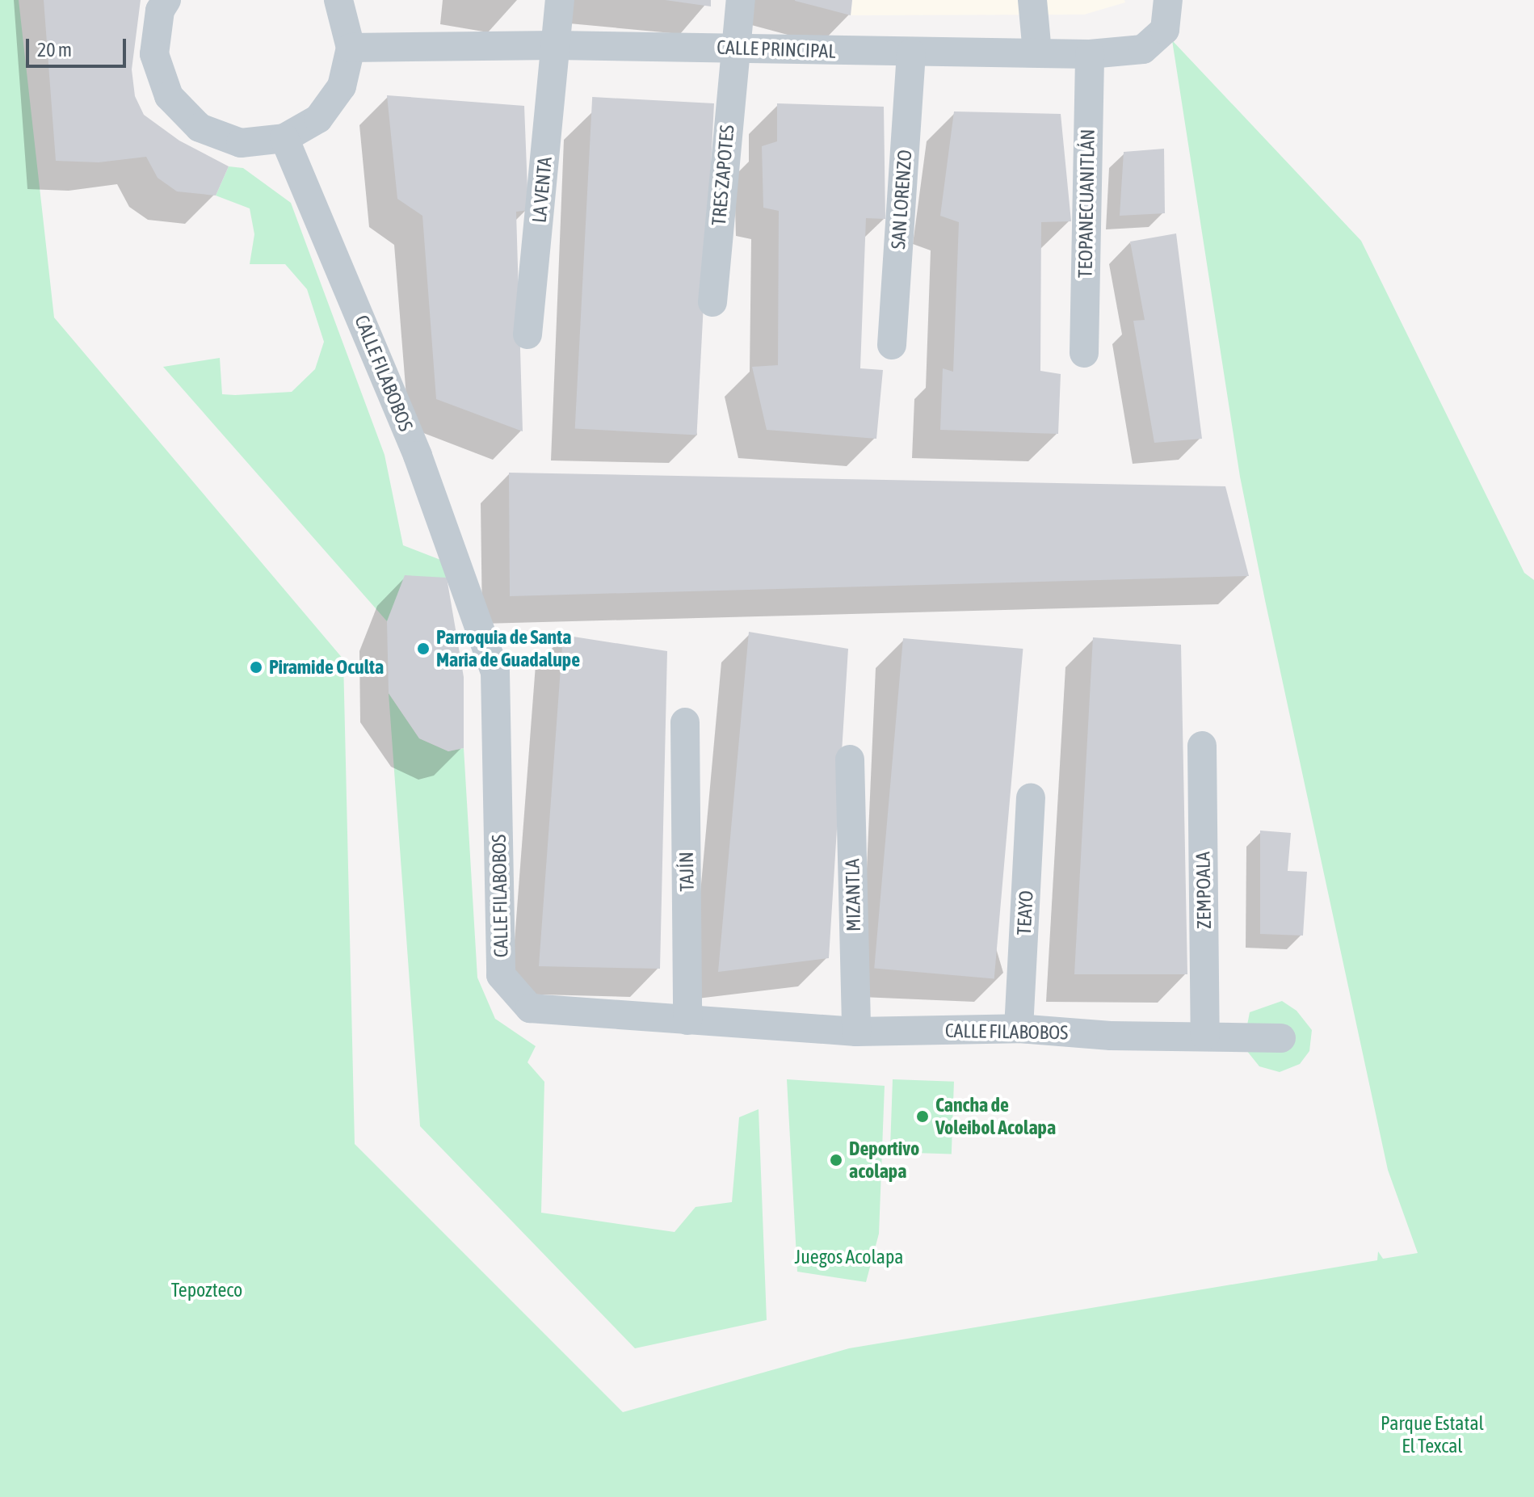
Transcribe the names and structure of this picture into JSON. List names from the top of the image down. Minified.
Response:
{"streets":{"street":["CALLE PRINCIPAL","TRES ZAPOTES","LA VENTA","SAN LORENZO","TEOPANECUANITLÁN","CALLE FILABOBOS","TAJÍN","ZEMPOALA","MIZANTLA","TEAYO"]},"crossings":[["CALLE PRINCIPAL","TRES ZAPOTES"],["CALLE PRINCIPAL","LA VENTA"],["CALLE PRINCIPAL","SAN LORENZO"],["CALLE PRINCIPAL","TEOPANECUANITLÁN"],["CALLE FILABOBOS","TAJÍN"],["CALLE FILABOBOS","ZEMPOALA"],["CALLE FILABOBOS","MIZANTLA"],["CALLE FILABOBOS","TEAYO"]],"parks":["Juegos Acolapa","Tepozteco","Parque Estatal El Texcal"],"places":["Parroquia de Santa Maria de Guadalupe","Piramide Oculta","Cancha de Voleibol Acolapa","Deportivo acolapa"],"scale_bar":"20 m"}
